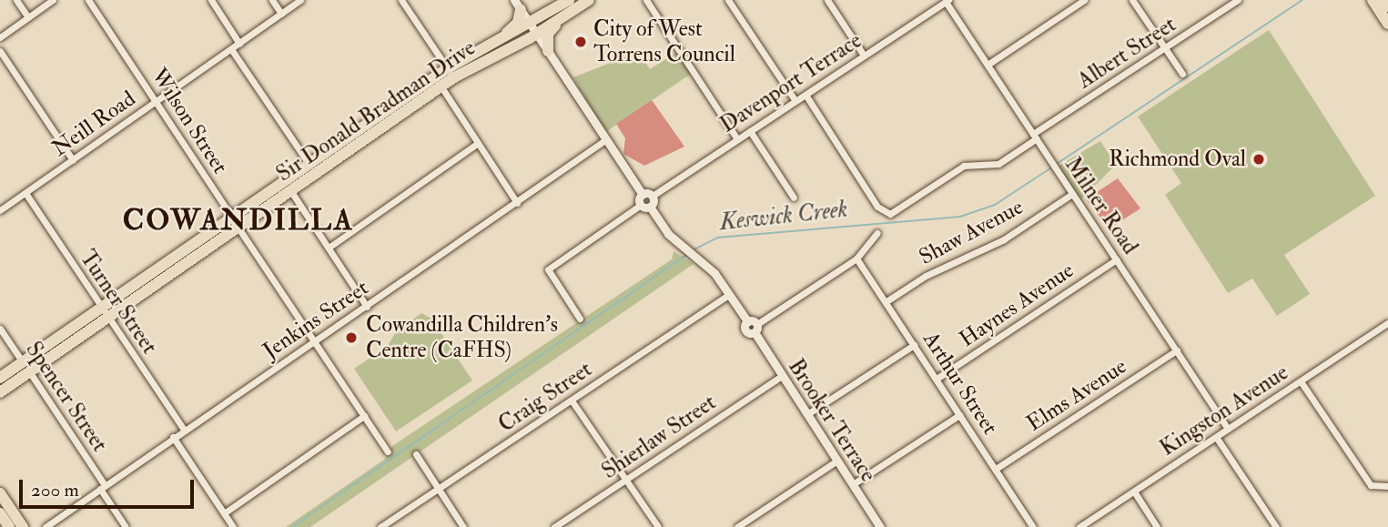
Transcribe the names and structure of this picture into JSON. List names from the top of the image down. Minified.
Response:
{"streets":{"main road":["Sir Donald Bradman Drive"],"street":["Albert Street","Davenport Terrace","Wilson Street","Neill Road","Milner Road","Shaw Avenue","Turner Street","Haynes Avenue","Jenkins Street","Arthur Street","Elms Avenue","Spencer Street","Craig Street","Kingston Avenue","Brooker Terrace","Shierlaw Street"]},"crossings":[["Albert Street","Davenport Terrace"],["Albert Street","Milner Road"],["Davenport Terrace","Milner Road"],["Sir Donald Bradman Drive","Wilson Street"],["Sir Donald Bradman Drive","Turner Street"],["Sir Donald Bradman Drive","Spencer Street"],["Wilson Street","Neill Road"],["Wilson Street","Jenkins Street"],["Neill Road","Turner Street"],["Milner Road","Shaw Avenue"],["Milner Road","Haynes Avenue"],["Milner Road","Elms Avenue"],["Milner Road","Kingston Avenue"],["Shaw Avenue","Arthur Street"],["Turner Street","Jenkins Street"],["Haynes Avenue","Arthur Street"],["Jenkins Street","Spencer Street"],["Arthur Street","Elms Avenue"],["Craig Street","Brooker Terrace"],["Brooker Terrace","Shierlaw Street"]],"districts":["COWANDILLA"],"water":["Keswick Creek"],"places":["City of West Torrens Council","Richmond Oval","Cowandilla Children’s Centre (CaFHS)"],"scale_bar":"200 m"}
